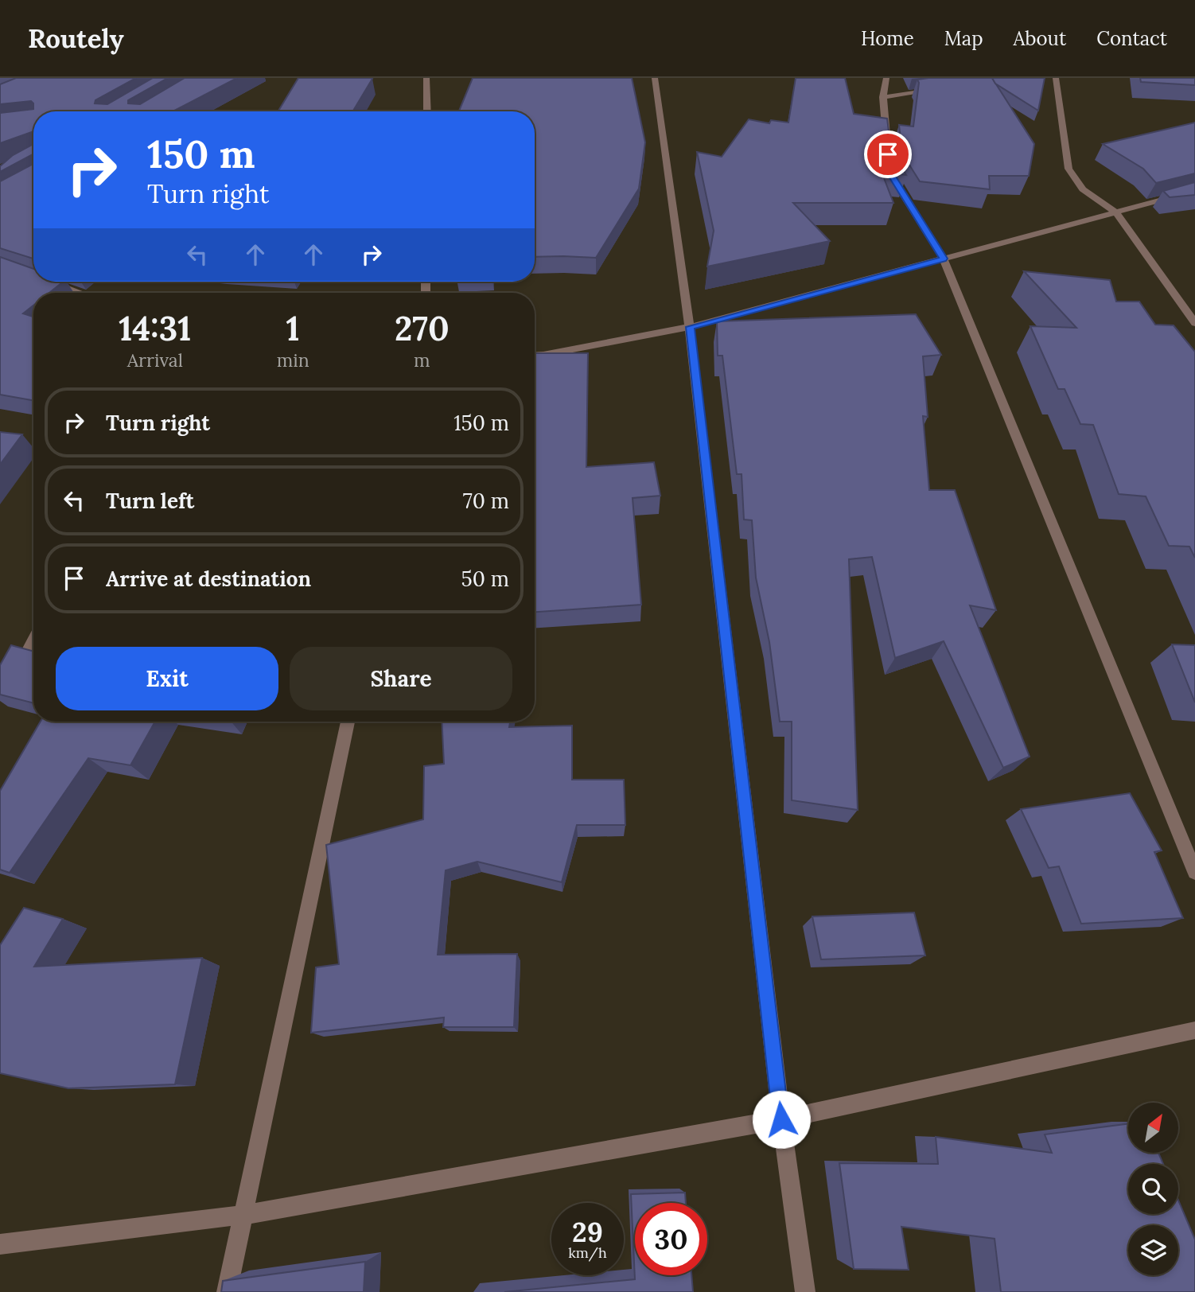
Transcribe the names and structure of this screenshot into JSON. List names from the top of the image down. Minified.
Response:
{"north":"top right","page":{"header":"Routely","nav":["Home","Map","About","Contact"],"turn":["150 m","Turn right"],"eta":["14:31","Arrival","1","min","270","m"],"list":[{"name":"Turn right","value":"150 m"},{"name":"Turn left","value":"70 m"},{"name":"Arrive at destination","value":"50 m"}],"buttons":["Exit","Share"],"speed":"29 km/h","limit":"30"}}
